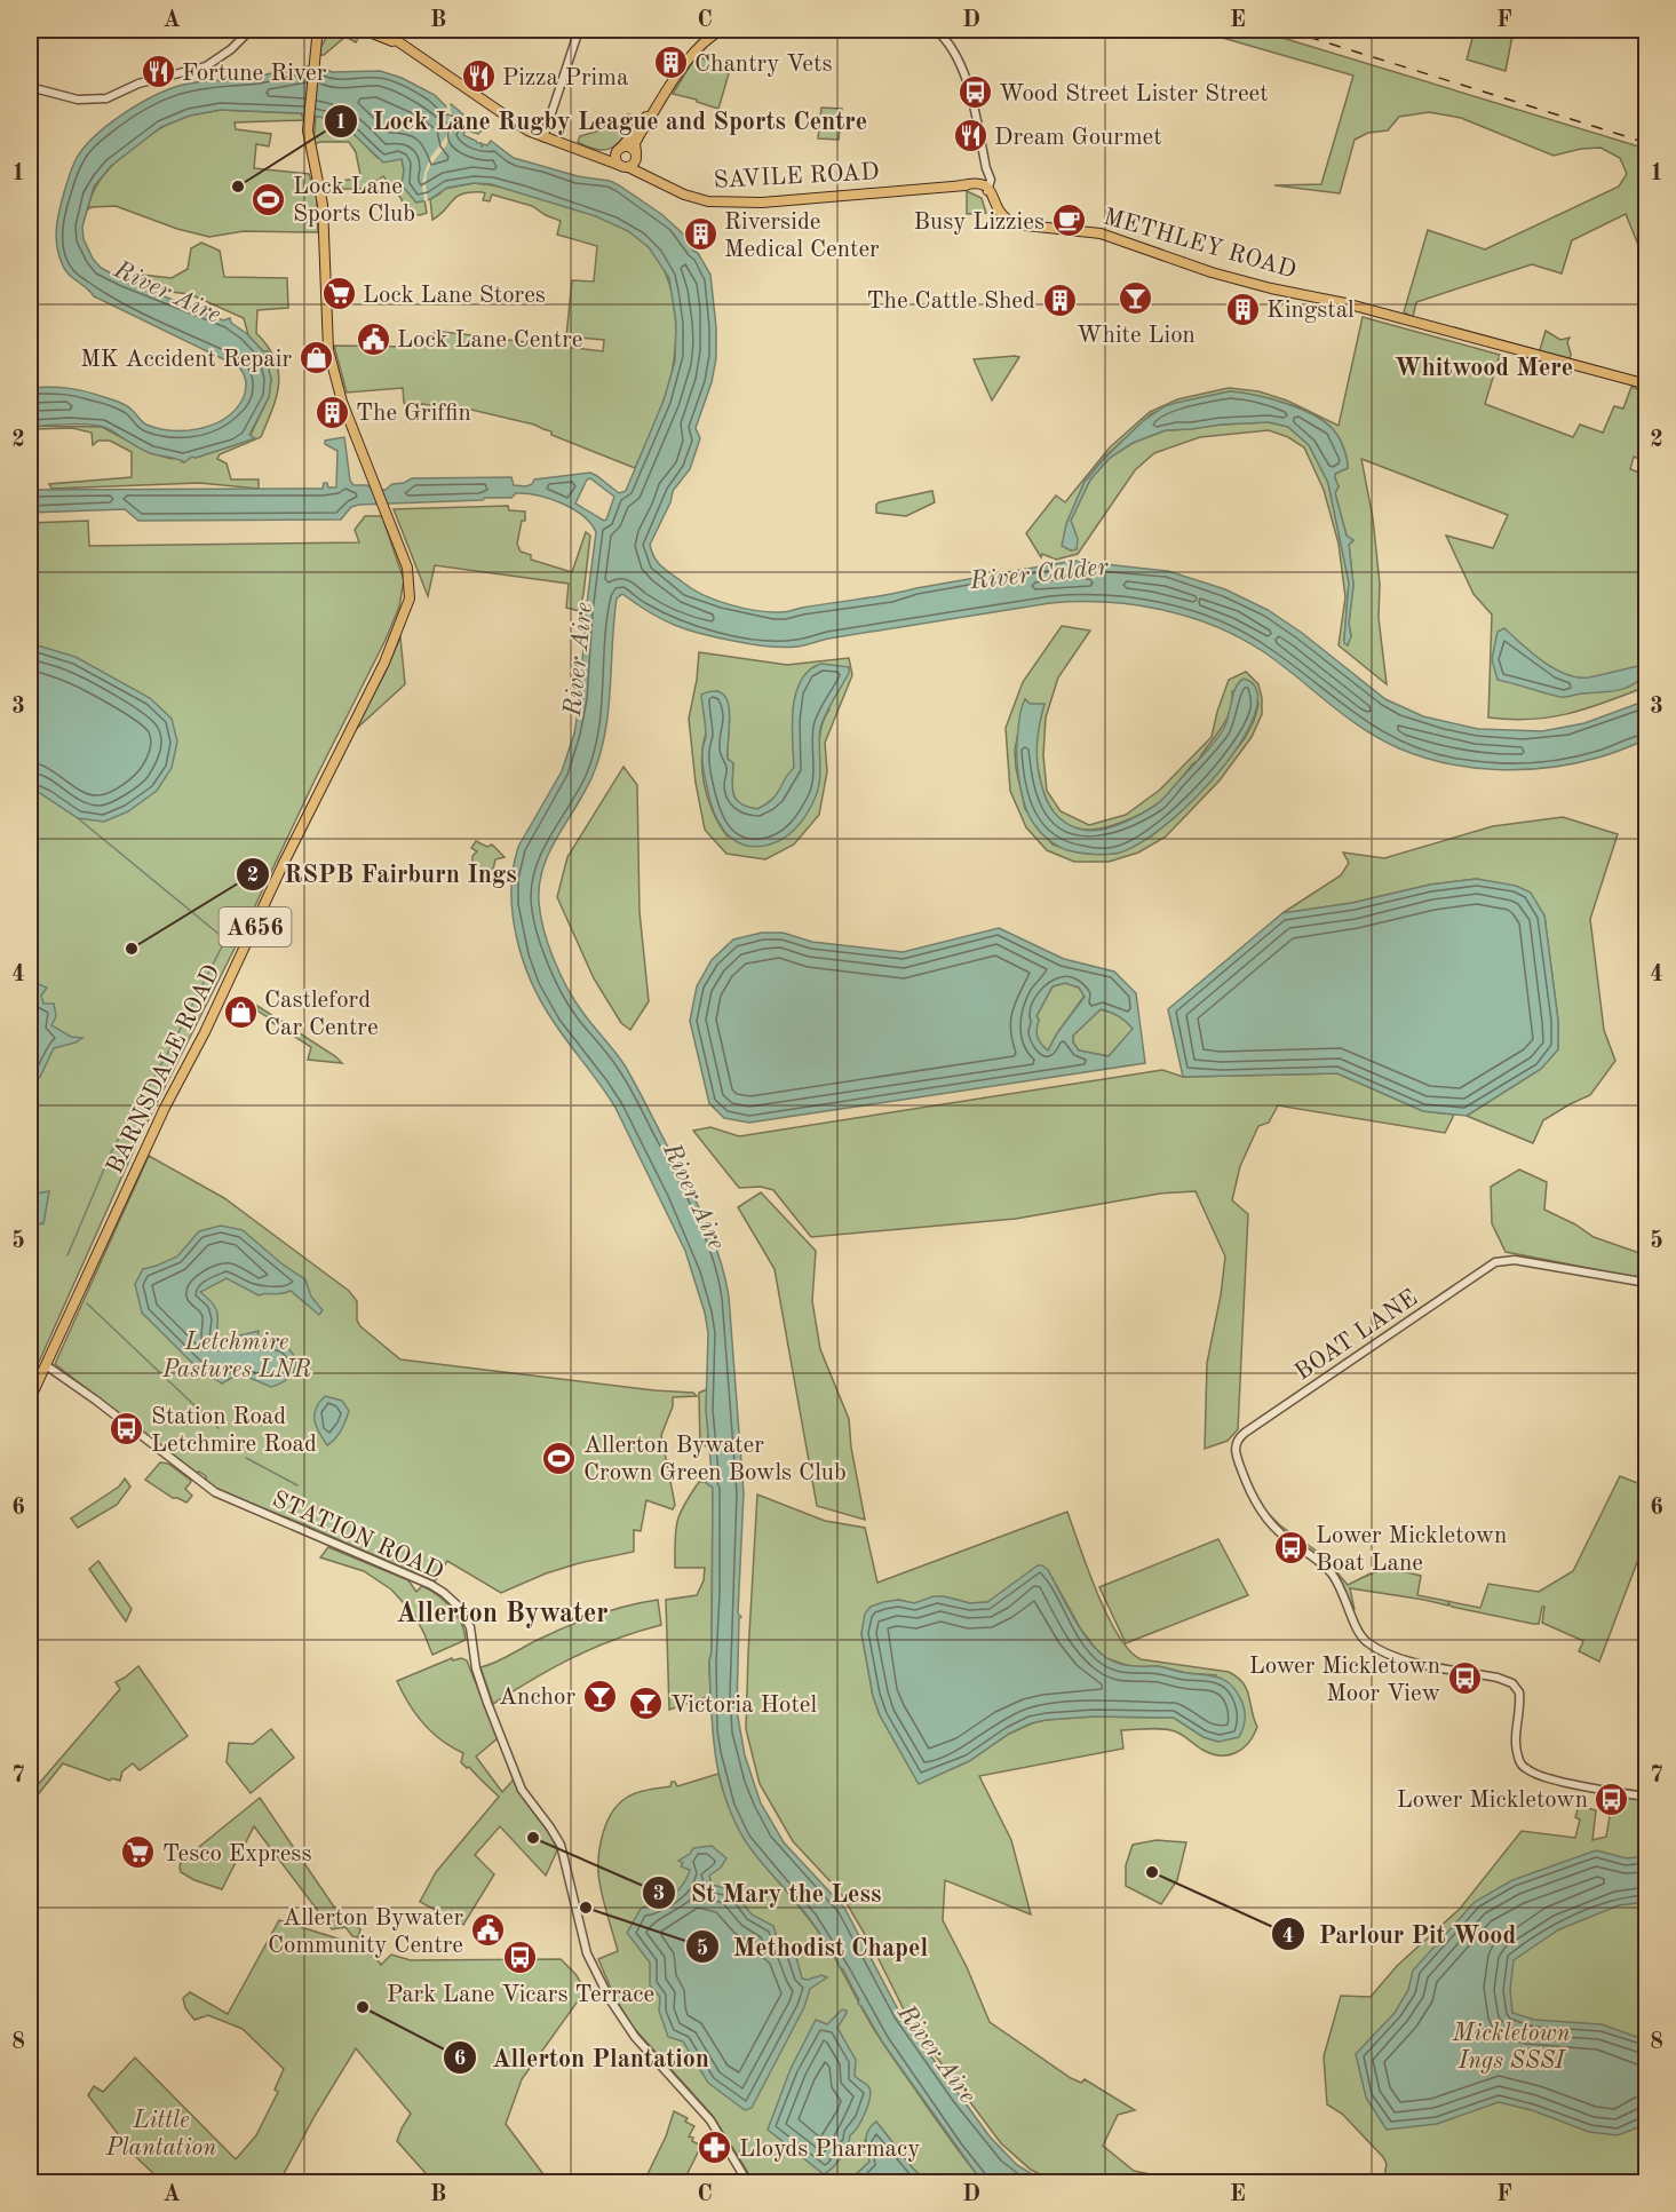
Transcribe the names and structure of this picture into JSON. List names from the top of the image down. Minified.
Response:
{"streets":{"main road":["SAVILE ROAD","METHLEY ROAD","A656","BARNSDALE ROAD"],"street":["BOAT LANE","STATION ROAD"]},"crossings":[["SAVILE ROAD","METHLEY ROAD"],["A656","BARNSDALE ROAD"],["BARNSDALE ROAD","STATION ROAD"]],"districts":["Whitwood Mere","Allerton Bywater"],"water":["River Aire","River Calder"],"parks":["Letchmire Pastures LNR","Mickletown Ings SSSI","Little Plantation"],"places":{"building":["Chantry Vets","Riverside Medical Center","The Cattle Shed","Kingstal","The Griffin"],"restaurant":["Fortune River","Pizza Prima","Dream Gourmet"],"bus stop":["Wood Street Lister Street","Station Road Letchmire Road","Lower Mickletown Boat Lane","Lower Mickletown Moor View","Lower Mickletown","Park Lane Vicars Terrace"],"other":["Lock Lane Rugby League and Sports Centre","RSPB Fairburn Ings","St Mary the Less","Parlour Pit Wood","Methodist Chapel","Allerton Plantation"],"sports":["Lock Lane Sports Club","Allerton Bywater Crown Green Bowls Club"],"cafe":["Busy Lizzies"],"supermarket":["Lock Lane Stores","Tesco Express"],"bar":["White Lion","Anchor","Victoria Hotel"],"public building":["Lock Lane Centre","Allerton Bywater Community Centre"],"shop":["MK Accident Repair","Castleford Car Centre"],"pharmacy":["Lloyds Pharmacy"]},"grid":{"columns":["A","B","C","D","E","F"],"rows":["1","2","3","4","5","6","7","8"]}}
